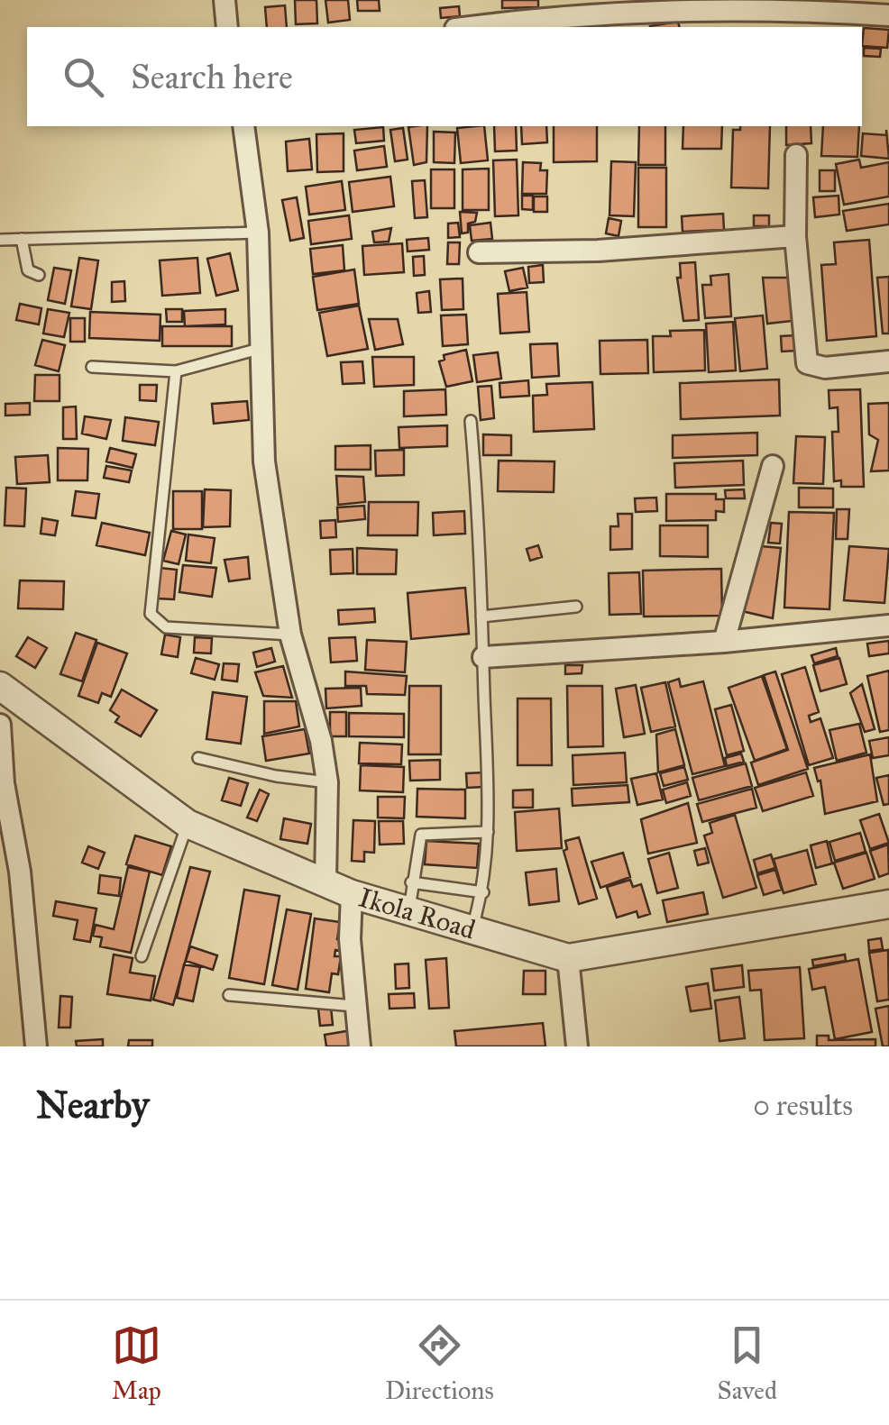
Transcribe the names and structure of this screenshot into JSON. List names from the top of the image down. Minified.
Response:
{"streets":{"street":["Ikola Road"]},"page":{"search":"Search here","heading":["Nearby","0 results"],"nav":["Map","Directions","Saved"]}}
